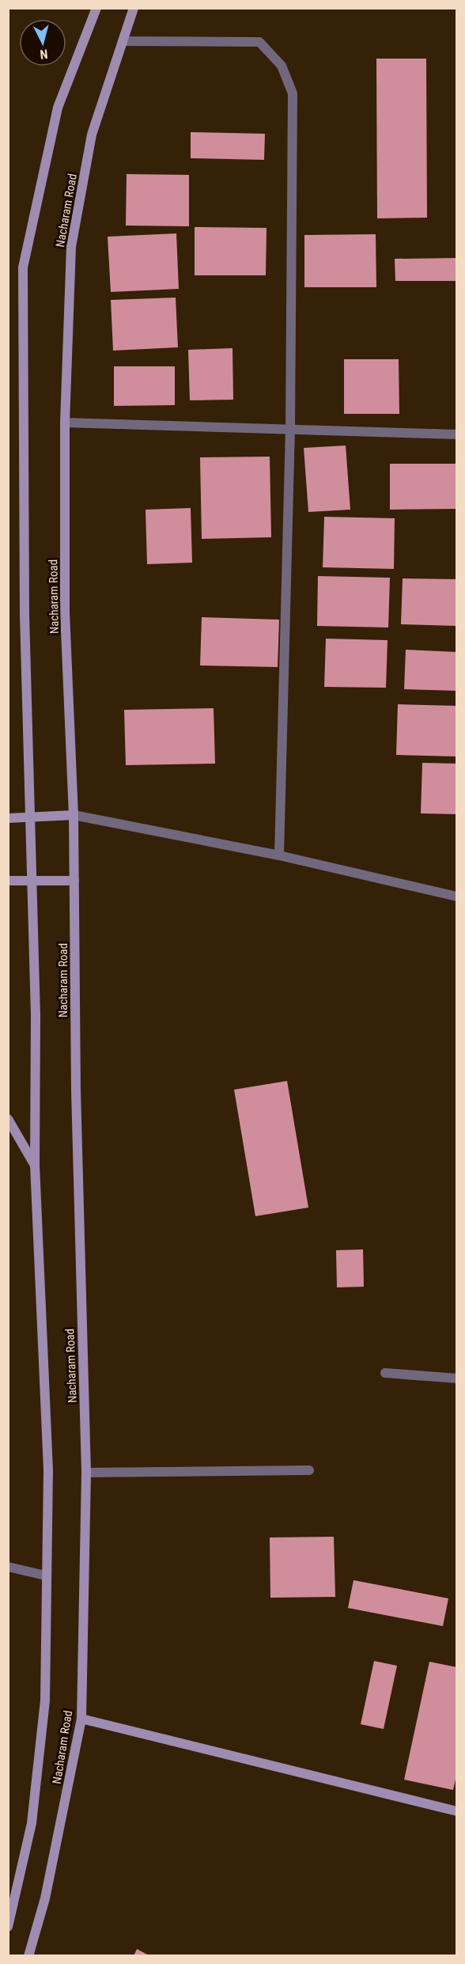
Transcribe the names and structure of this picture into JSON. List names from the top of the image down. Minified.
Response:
{"streets":{"main road":["Nacharam Road"]},"north":"bottom"}
